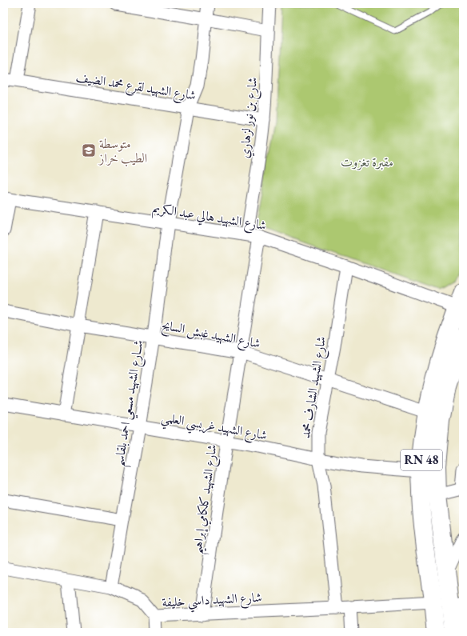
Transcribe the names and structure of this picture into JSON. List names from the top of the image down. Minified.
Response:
{"streets":{"highway":["RN 48"],"street":["شارع الشهيد لقرع محمد الضيف","شارع بن نور لزهاري","شارع الشهيد هالي عبد الكريم","شارع الشهيد غبش السايح","شارع الشهيد الشارف محمد","شــارع الشهيد مسعي احمد بلقاسم","شارع الشهيد غريسي العلمي","شارع الشهيد كلكامي إبراهيم","شارع الشهيد داسي خليفة"]},"crossings":[["شارع الشهيد لقرع محمد الضيف","شارع بن نور لزهاري"],["شارع الشهيد لقرع محمد الضيف","شــارع الشهيد مسعي احمد بلقاسم"],["شارع بن نور لزهاري","شارع الشهيد هالي عبد الكريم"],["شارع الشهيد هالي عبد الكريم","شارع الشهيد الشارف محمد"],["شارع الشهيد هالي عبد الكريم","شــارع الشهيد مسعي احمد بلقاسم"],["شارع الشهيد هالي عبد الكريم","RN 48"],["شارع الشهيد هالي عبد الكريم","شارع الشهيد كلكامي إبراهيم"],["شارع الشهيد غبش السايح","شارع الشهيد الشارف محمد"],["شارع الشهيد غبش السايح","شــارع الشهيد مسعي احمد بلقاسم"],["شارع الشهيد غبش السايح","RN 48"],["شارع الشهيد غبش السايح","شارع الشهيد كلكامي إبراهيم"],["شارع الشهيد الشارف محمد","شارع الشهيد غريسي العلمي"],["شارع الشهيد الشارف محمد","شارع الشهيد داسي خليفة"],["شــارع الشهيد مسعي احمد بلقاسم","شارع الشهيد غريسي العلمي"],["شــارع الشهيد مسعي احمد بلقاسم","شارع الشهيد داسي خليفة"],["شارع الشهيد غريسي العلمي","RN 48"],["شارع الشهيد غريسي العلمي","شارع الشهيد كلكامي إبراهيم"],["RN 48","شارع الشهيد داسي خليفة"],["شارع الشهيد كلكامي إبراهيم","شارع الشهيد داسي خليفة"]],"parks":["مقبرة تغزوت"],"places":{"school or university":["متوسطة الطيب خراز"]}}
